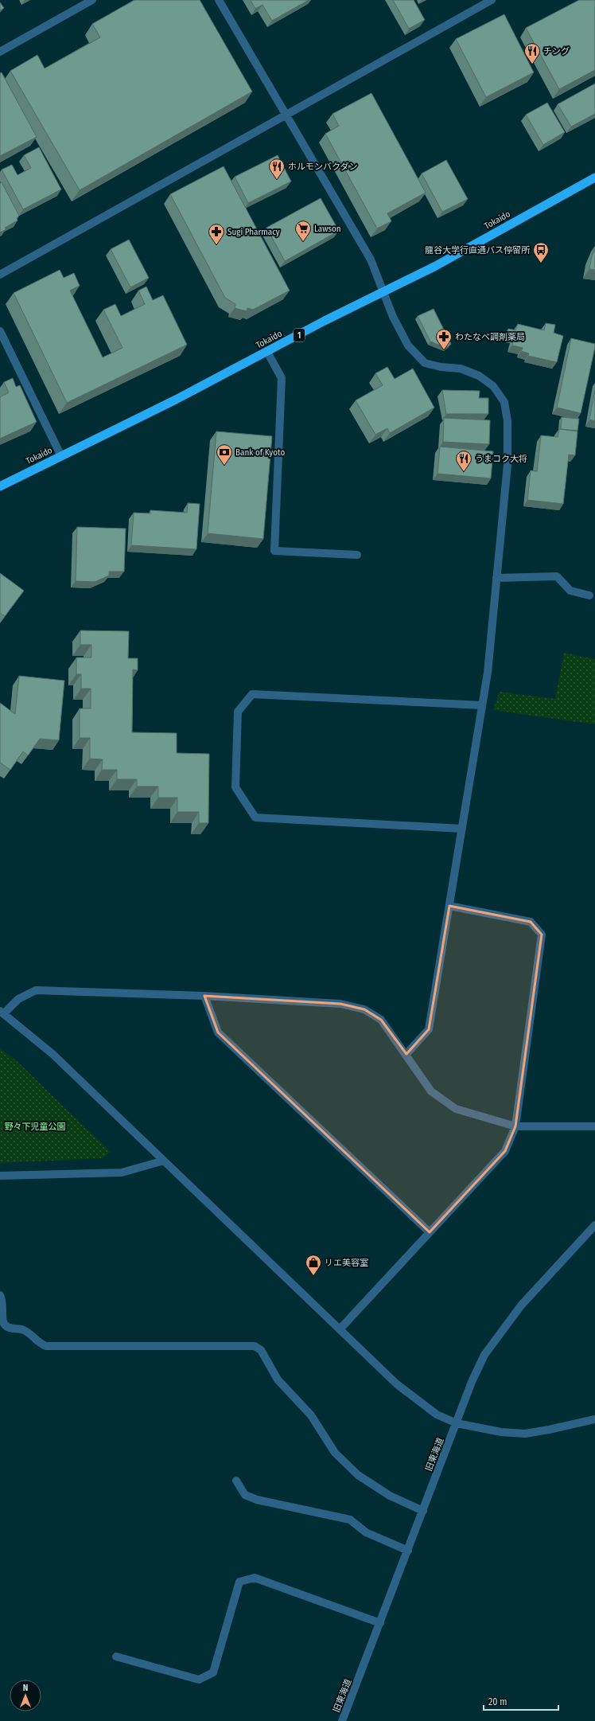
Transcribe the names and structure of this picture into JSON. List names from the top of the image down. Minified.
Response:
{"streets":{"highway":["Tokaido","1"],"street":["旧東海道"]},"parks":["野々下児童公園"],"places":{"restaurant":["チング","ホルモンバクダン","うまコク大将"],"supermarket":["Lawson"],"pharmacy":["Sugi Pharmacy","わたなべ調剤薬局"],"bus stop":["龍谷大学行直通バス停留所"],"bank":["Bank of Kyoto"],"shop":["リエ美容室"]},"scale_bar":"20 m","north":"top"}
